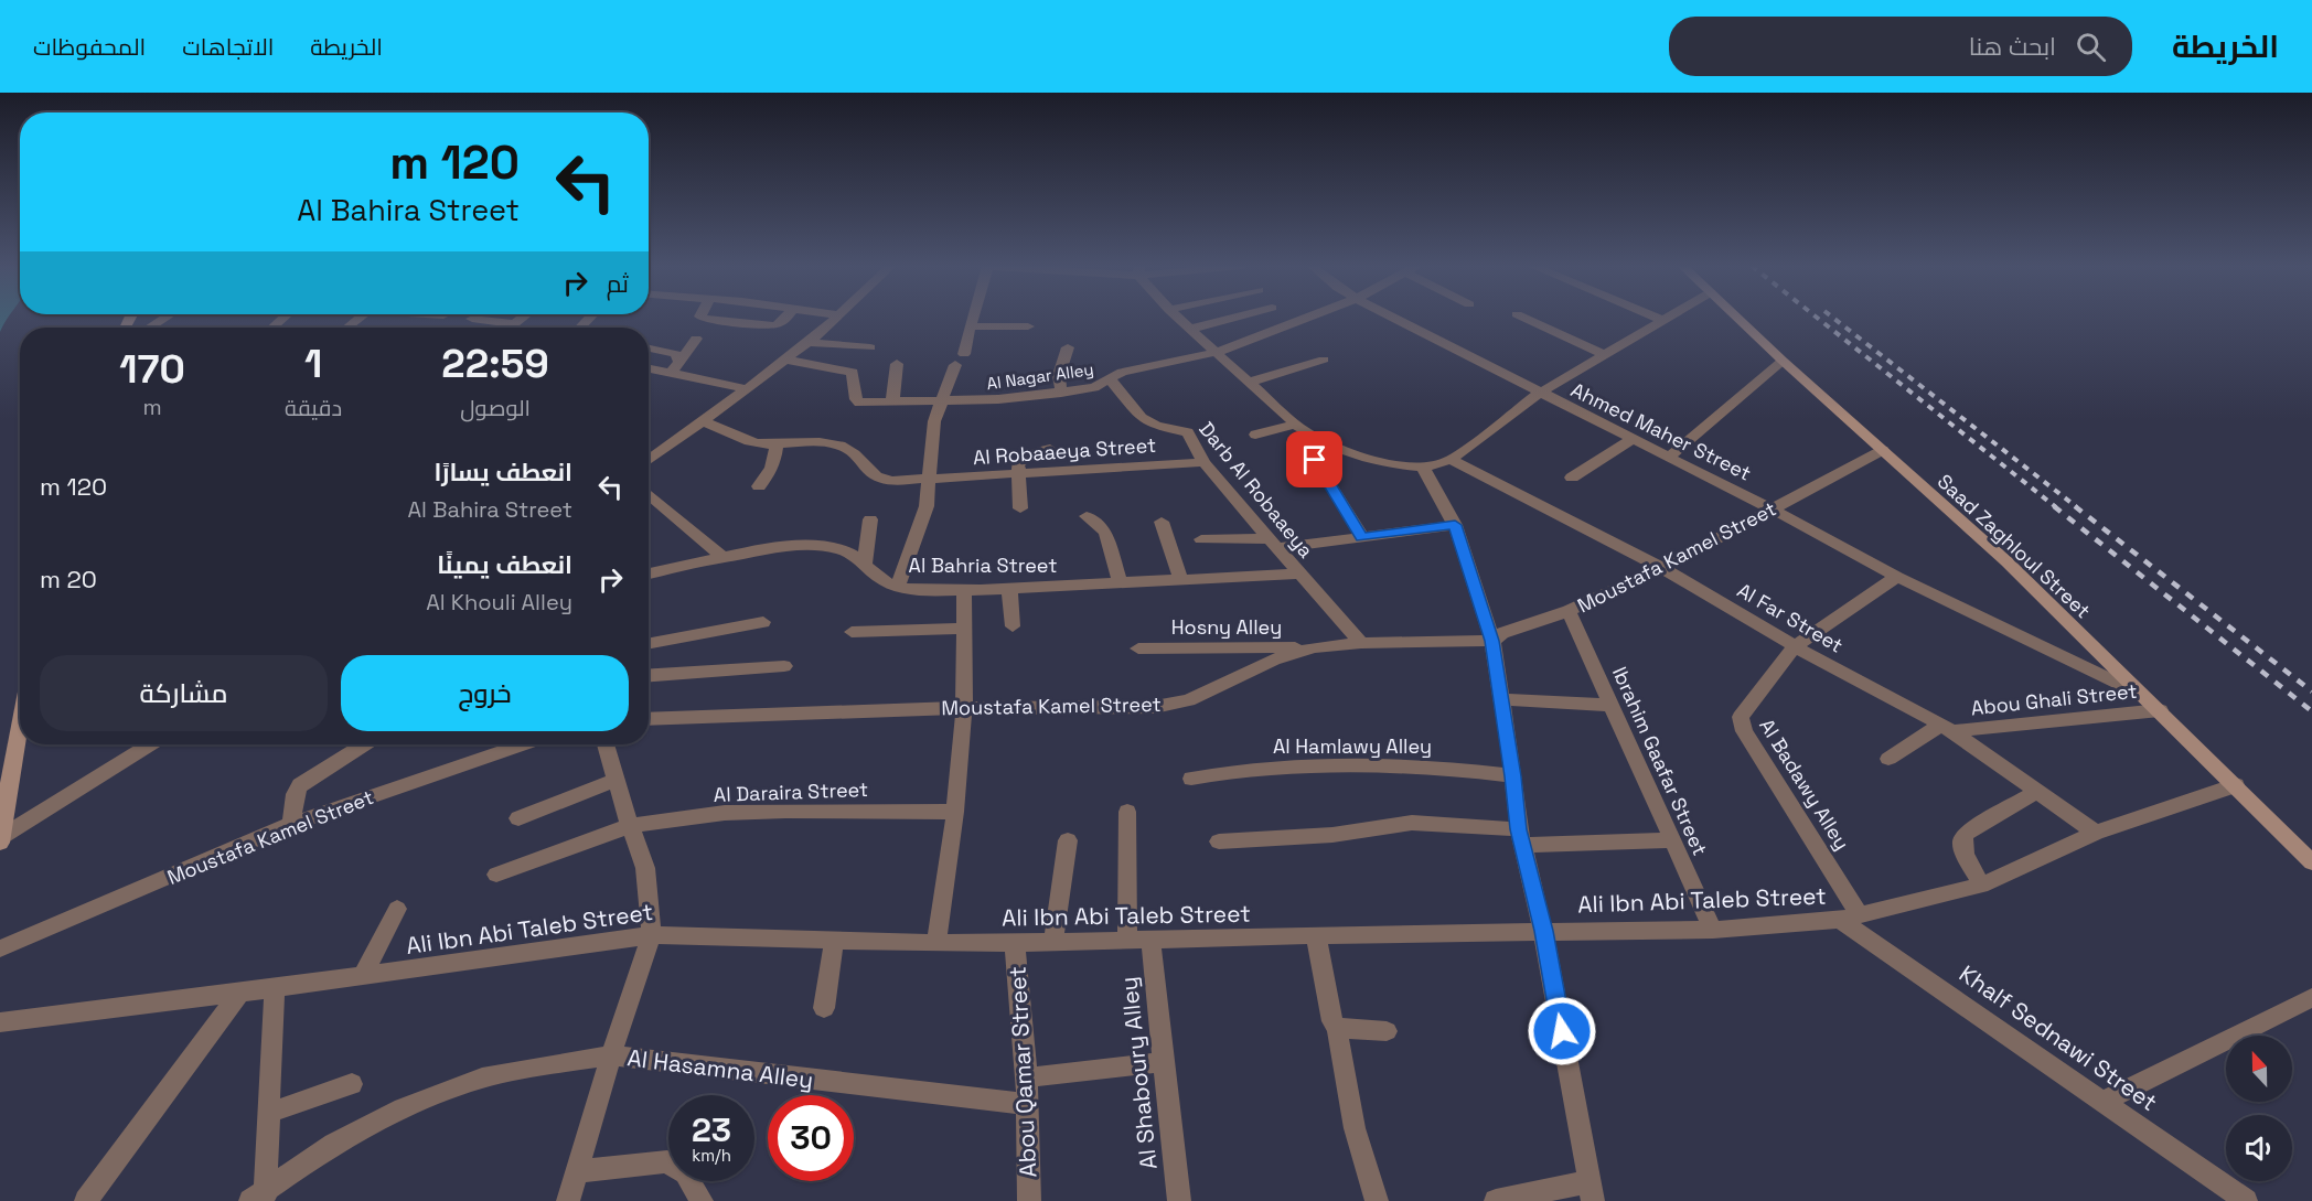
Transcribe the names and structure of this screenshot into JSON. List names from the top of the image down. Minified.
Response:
{"streets":{"main road":["Saad Zaghloul Street"],"street":["Al Nagar Alley","Ahmed Maher Street","Al Robaaeya Street","Darb Al Robaaeya","Moustafa Kamel Street","Al Bahria Street","Al Far Street","Hosny Alley","Abou Ghali Street","Al Hamlawy Alley","Ibrahim Gaafar Street","Al Badawy Alley","Al Daraira Street","Ali Ibn Abi Taleb Street","Khalf Sednawi Street","Al Hasamna Alley","Abou Qamar Street","Al Shaboury Alley"]},"crossings":[["Al Nagar Alley","Darb Al Robaaeya"],["Ahmed Maher Street","Saad Zaghloul Street"],["Ahmed Maher Street","Moustafa Kamel Street"],["Al Robaaeya Street","Darb Al Robaaeya"],["Darb Al Robaaeya","Moustafa Kamel Street"],["Darb Al Robaaeya","Al Bahria Street"],["Saad Zaghloul Street","Moustafa Kamel Street"],["Saad Zaghloul Street","Abou Ghali Street"],["Saad Zaghloul Street","Ali Ibn Abi Taleb Street"],["Moustafa Kamel Street","Al Far Street"],["Moustafa Kamel Street","Hosny Alley"],["Moustafa Kamel Street","Ibrahim Gaafar Street"],["Al Far Street","Abou Ghali Street"],["Al Far Street","Al Badawy Alley"],["Al Far Street","Ali Ibn Abi Taleb Street"],["Ibrahim Gaafar Street","Ali Ibn Abi Taleb Street"],["Al Badawy Alley","Ali Ibn Abi Taleb Street"],["Al Badawy Alley","Khalf Sednawi Street"],["Ali Ibn Abi Taleb Street","Khalf Sednawi Street"],["Ali Ibn Abi Taleb Street","Abou Qamar Street"],["Ali Ibn Abi Taleb Street","Al Shaboury Alley"],["Al Hasamna Alley","Abou Qamar Street"]],"north":"top","page":{"header":"الخريطة","search":"ابحث هنا","nav":["الخريطة","الاتجاهات","المحفوظات"],"turn":["120 m","Al Bahira Street"],"then":"ثم","eta":["22:59","الوصول","1","دقيقة","170","m"],"list":[{"name":"انعطف يسارًا","note":"Al Bahira Street","value":"120 m"},{"name":"انعطف يمينًا","note":"Al Khouli Alley","value":"20 m"}],"buttons":["خروج","مشاركة"],"speed":"23 km/h","limit":"30"}}
